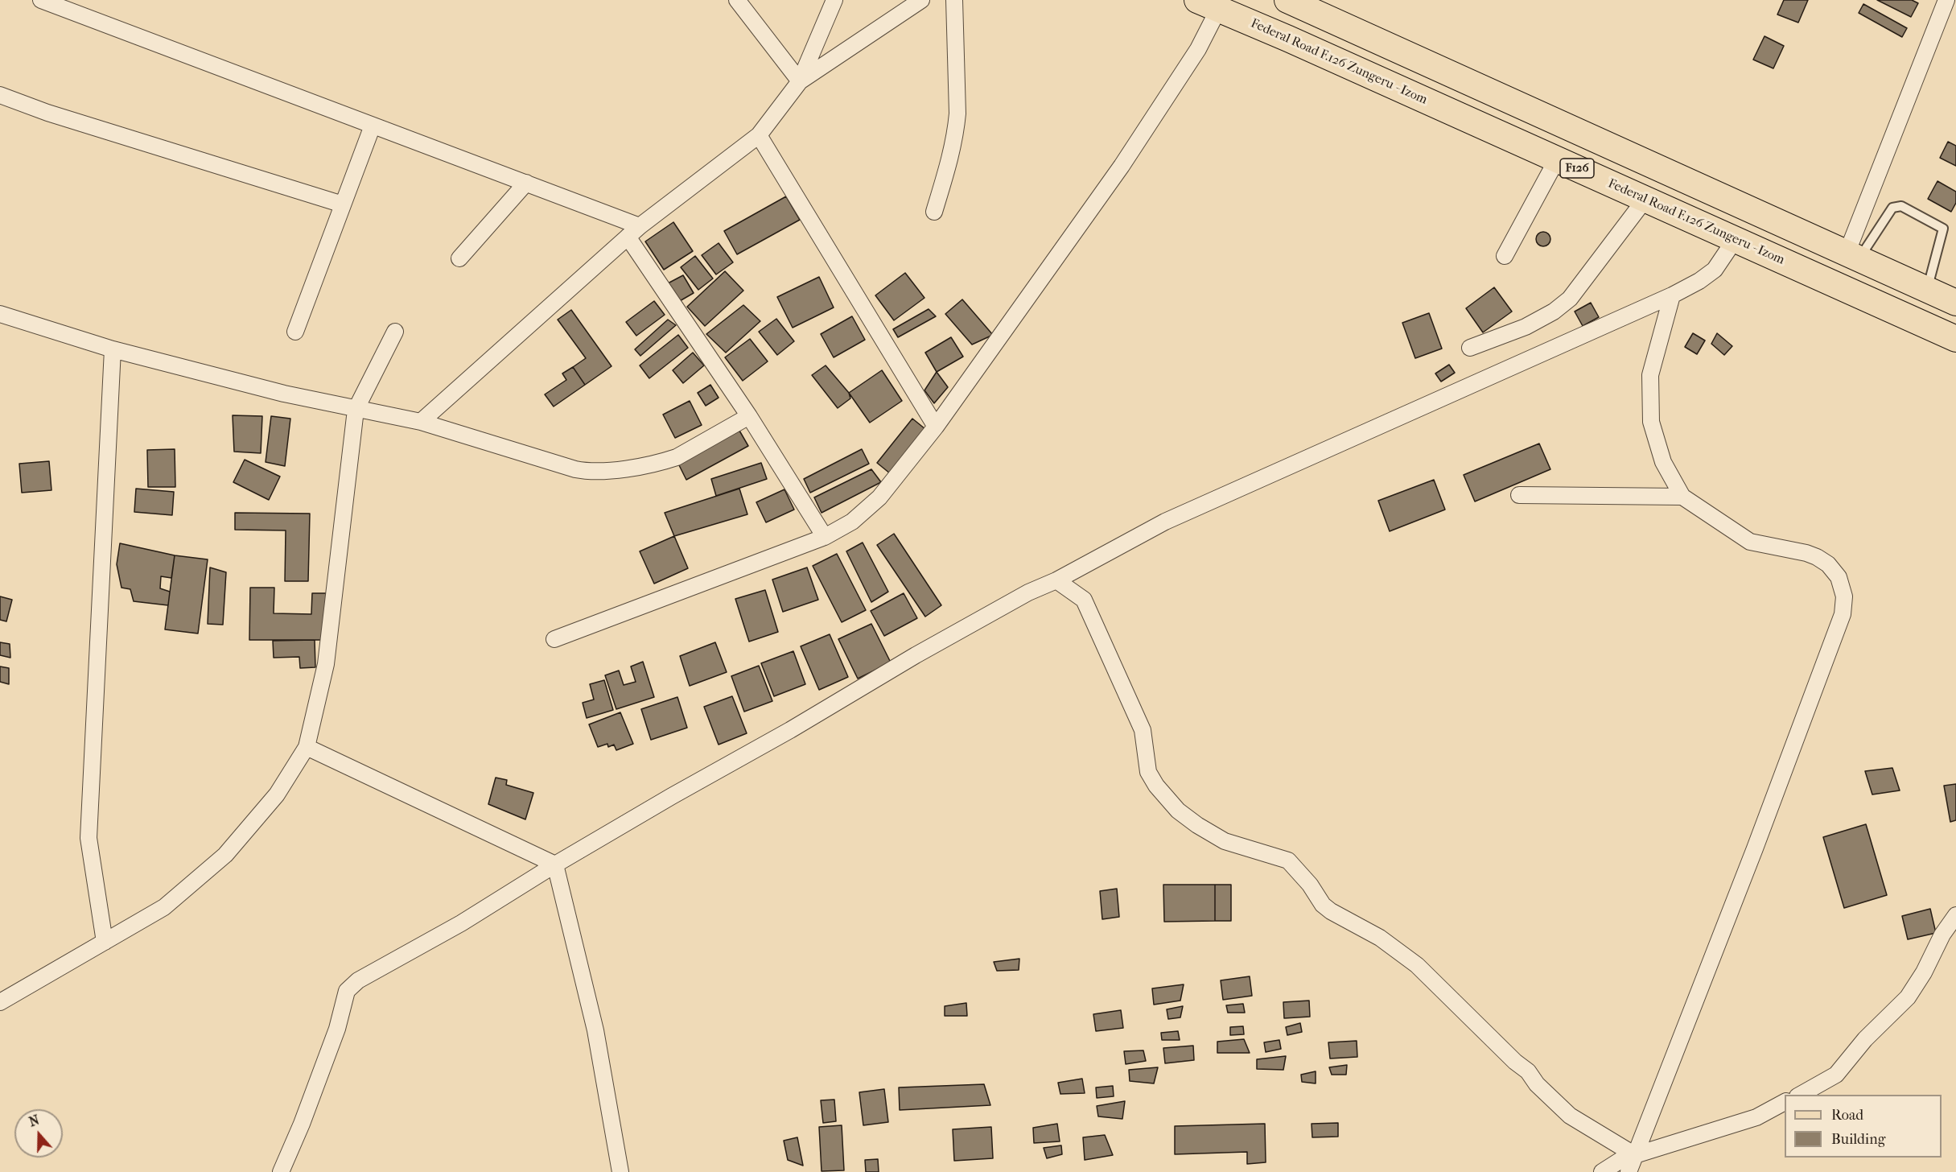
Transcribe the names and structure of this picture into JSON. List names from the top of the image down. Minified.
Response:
{"streets":{"main road":["Federal Road F.126 Zungeru - Izom","F126"]},"legend":["Road","Building"],"north":"top"}
